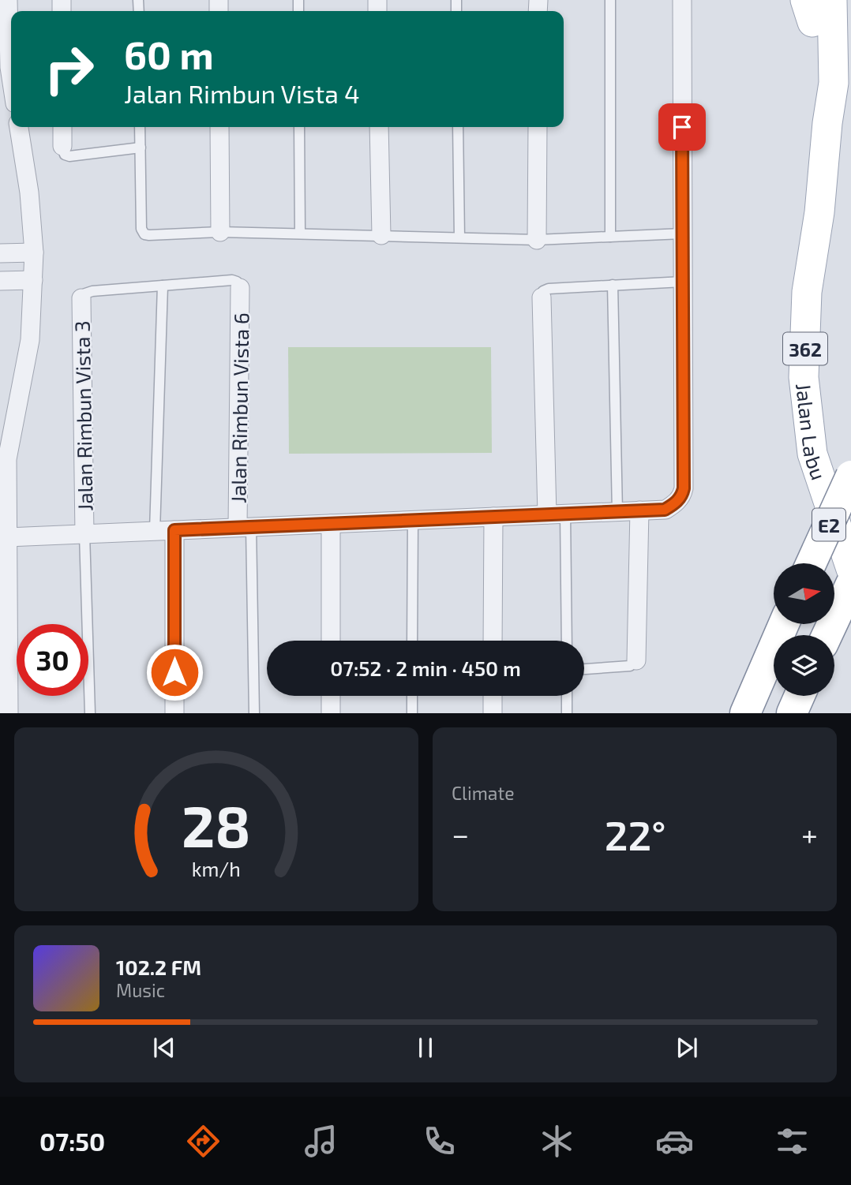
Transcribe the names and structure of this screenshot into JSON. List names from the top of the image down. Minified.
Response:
{"streets":{"highway":["E2"],"main road":["362","Jalan Labu"],"street":["Jalan Rimbun Vista 6","Jalan Rimbun Vista 3"]},"north":"right","page":{"turn":["60 m","Jalan Rimbun Vista 4"],"limit":"30","trip":"07:52 · 2 min · 450 m","tile":"Climate","heat":["−","22°","+"],"song":["102.2 FM","Music"],"tabs":"07:50","gauge":["28","km/h"]}}
